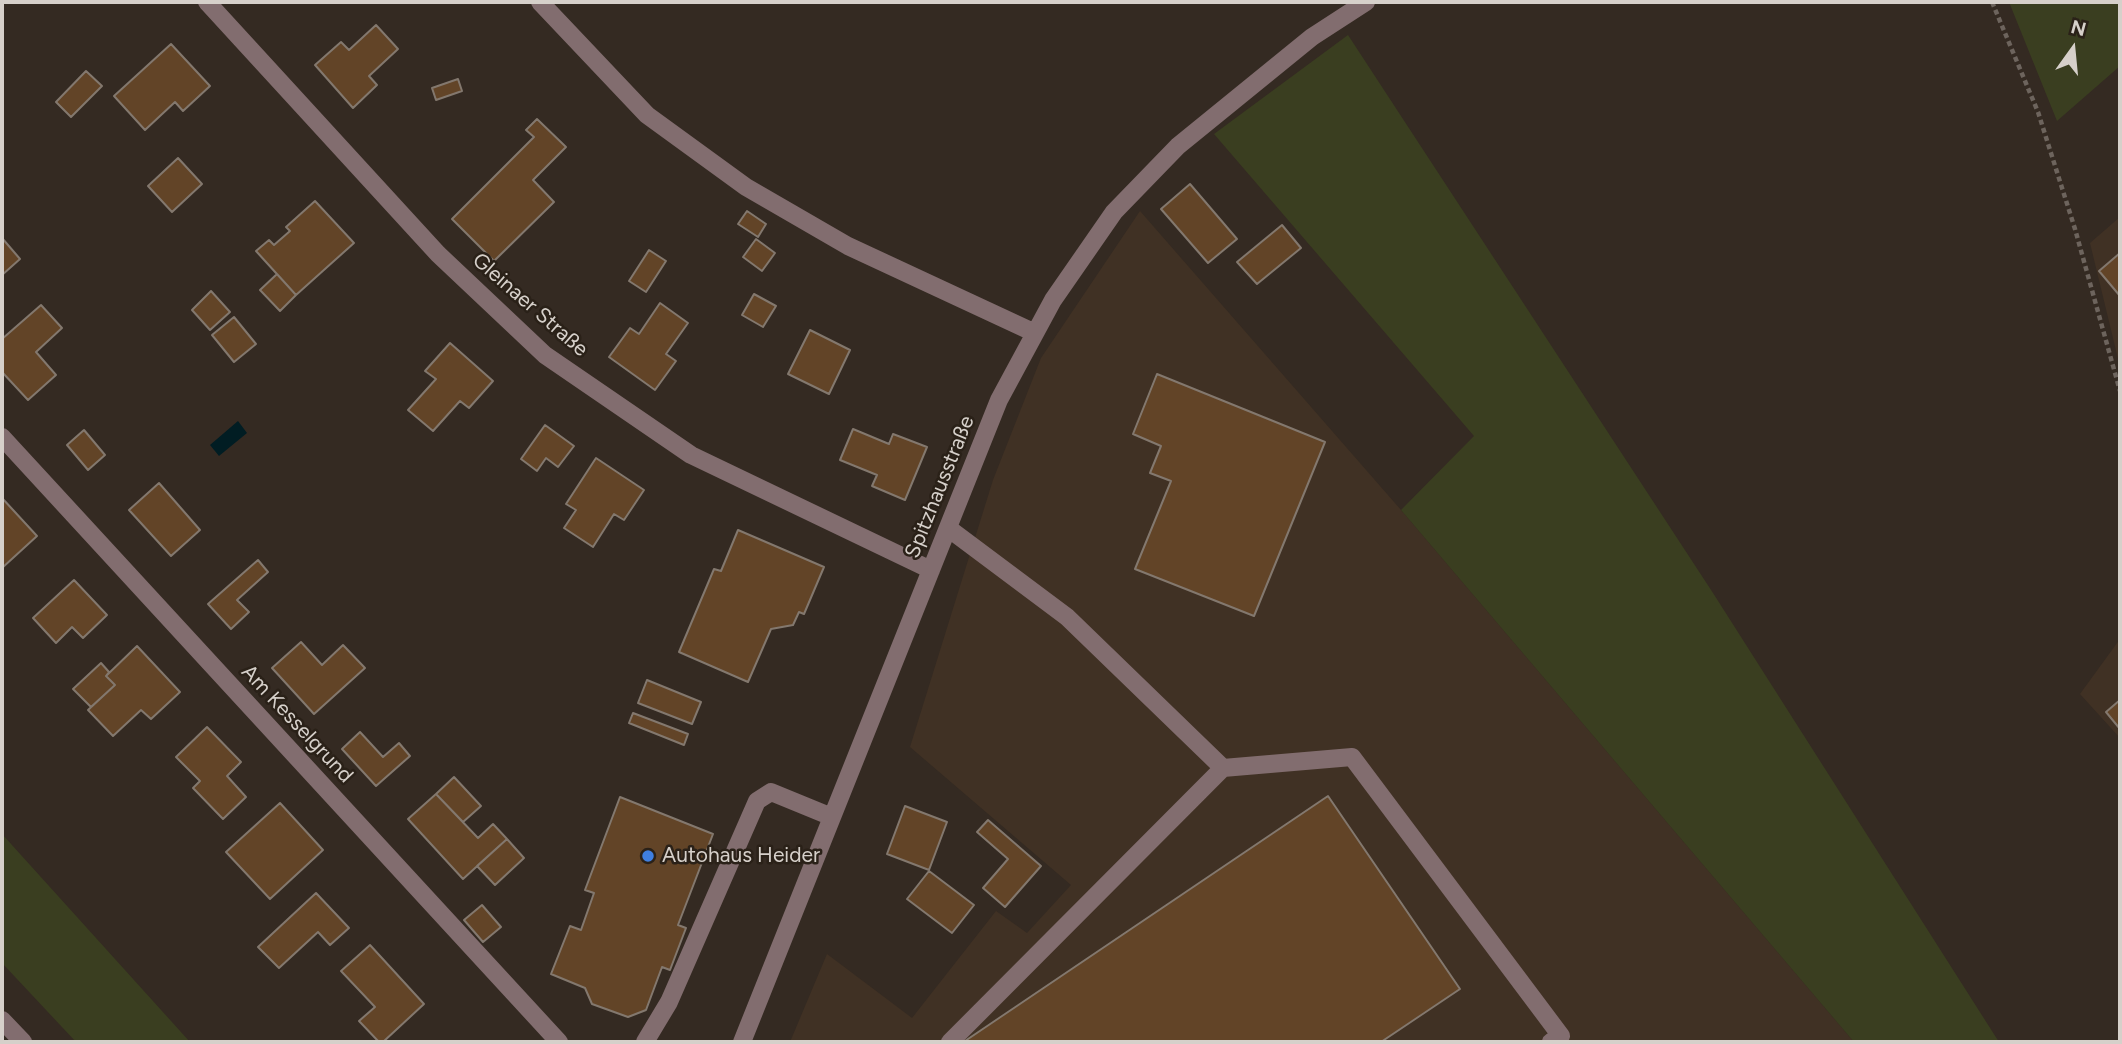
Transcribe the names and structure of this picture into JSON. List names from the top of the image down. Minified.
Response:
{"streets":{"street":["Gleinaer Straße","Spitzhausstraße","Am Kesselgrund"]},"crossings":[["Gleinaer Straße","Spitzhausstraße"]],"places":["Autohaus Heider"],"north":"top"}
